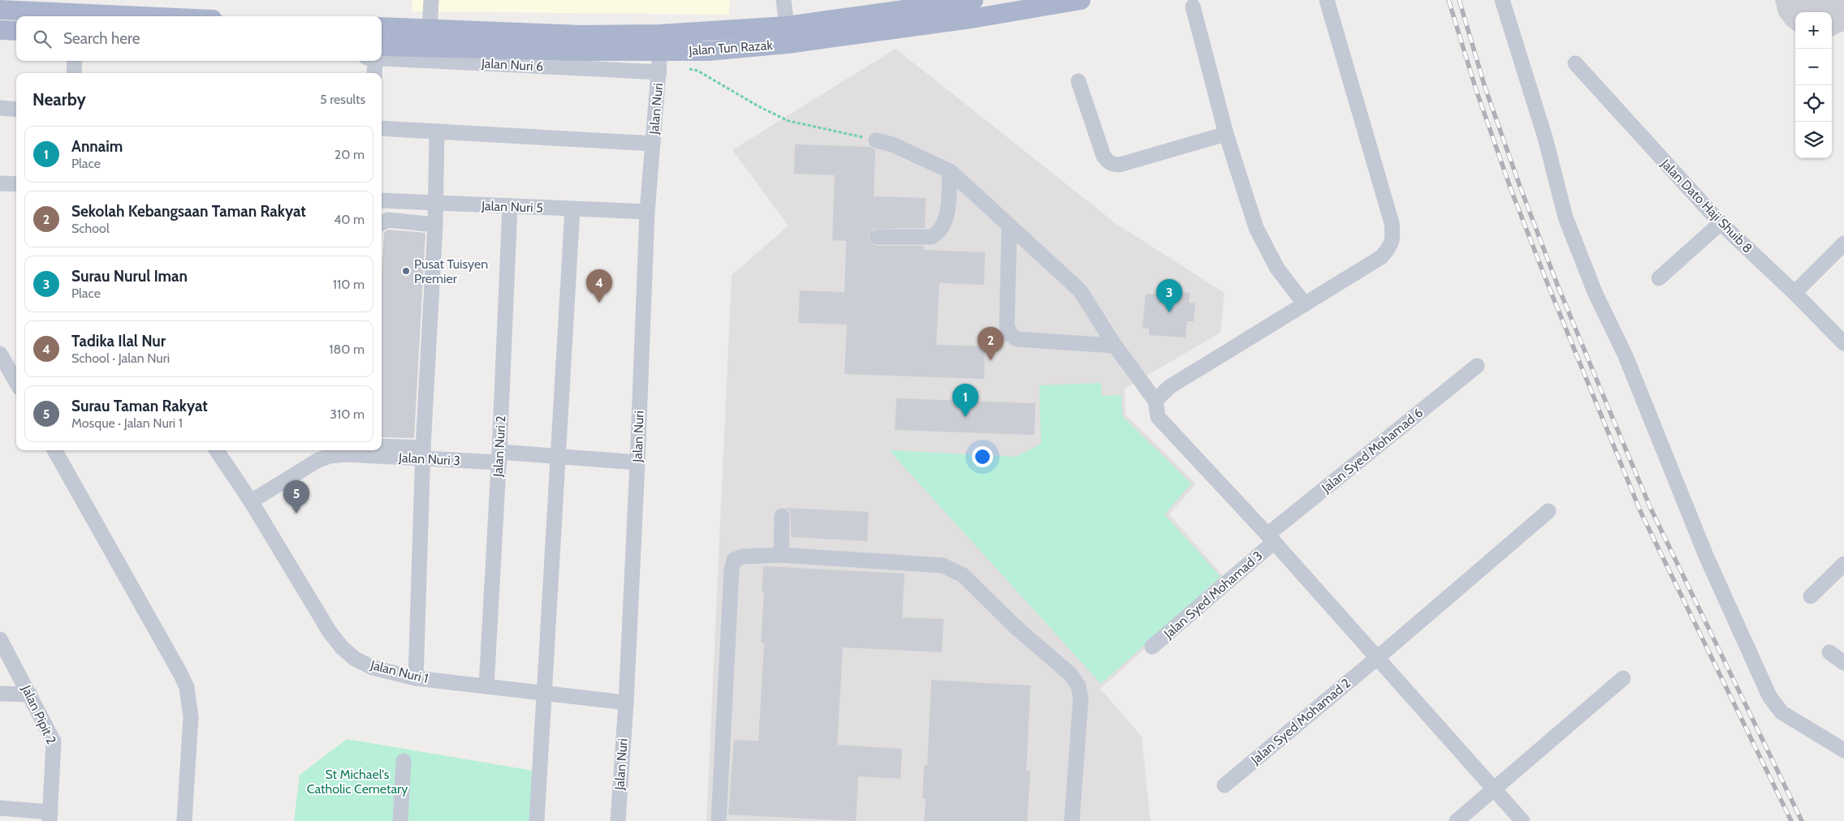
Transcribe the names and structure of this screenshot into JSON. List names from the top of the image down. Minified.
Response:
{"streets":{"main road":["Jalan Tun Razak"],"street":["Jalan Nuri 6","Jalan Nuri","Jalan Dato Haji Shuib 8","Jalan Nuri 5","Jalan Nuri 2","Jalan Syed Mohamad 6","Jalan Nuri 3","Jalan Syed Mohamad 3","Jalan Nuri 1","Jalan Pipit 2","Jalan Syed Mohamad 2"]},"crossings":[["Jalan Tun Razak","Jalan Nuri 6"],["Jalan Tun Razak","Jalan Nuri"],["Jalan Nuri 6","Jalan Nuri"],["Jalan Nuri","Jalan Nuri 5"],["Jalan Nuri","Jalan Nuri 3"],["Jalan Nuri","Jalan Nuri 1"],["Jalan Nuri 5","Jalan Nuri 2"],["Jalan Nuri 2","Jalan Nuri 3"],["Jalan Nuri 2","Jalan Nuri 1"],["Jalan Syed Mohamad 6","Jalan Syed Mohamad 3"],["Jalan Nuri 3","Jalan Nuri 1"]],"parks":["St Michael's Catholic Cemetary"],"places":["Pusat Tuisyen Premier"],"page":{"map_buttons":["+","−"],"search":"Search here","heading":["Nearby","5 results"],"list":[{"mark":"1","name":"Annaim","note":"Place","value":"20 m"},{"mark":"2","name":"Sekolah Kebangsaan Taman Rakyat","note":"School","value":"40 m"},{"mark":"3","name":"Surau Nurul Iman","note":"Place","value":"110 m"},{"mark":"4","name":"Tadika Ilal Nur","note":"School · Jalan Nuri","value":"180 m"},{"mark":"5","name":"Surau Taman Rakyat","note":"Mosque · Jalan Nuri 1","value":"310 m"}],"pins":["4","3","2","1","5"]}}
